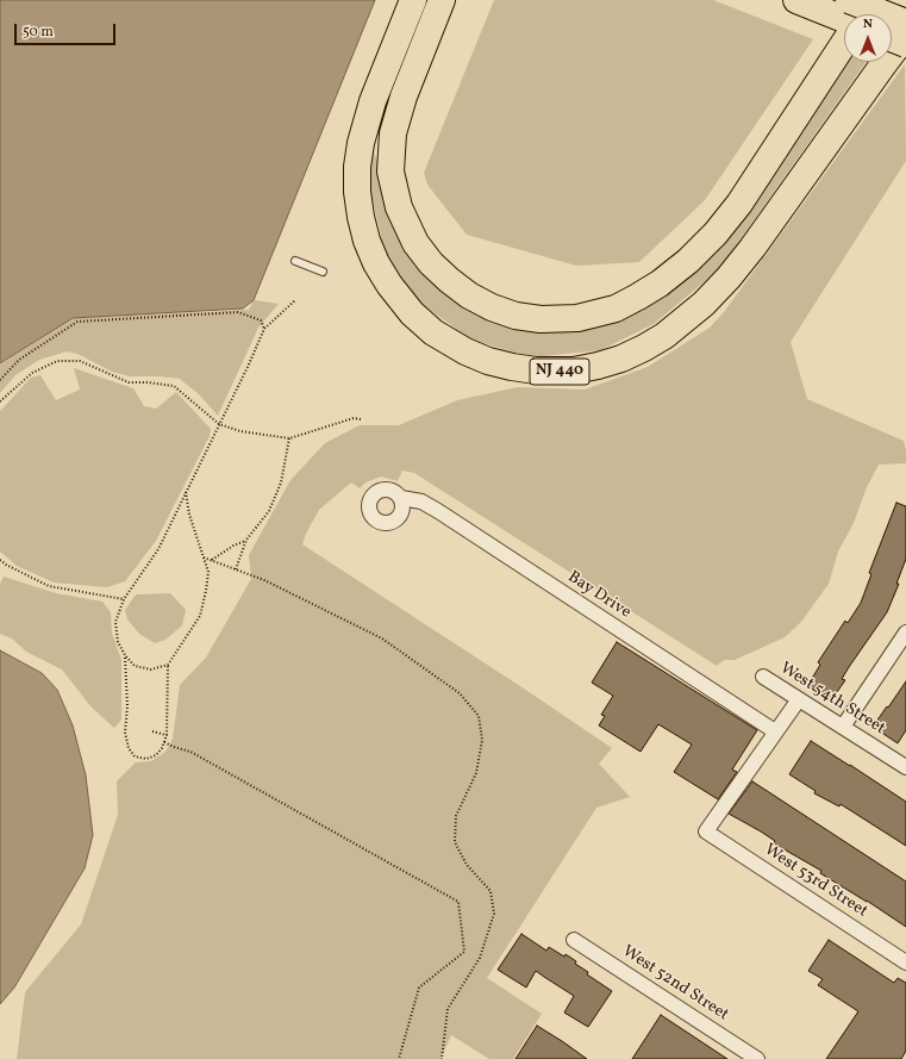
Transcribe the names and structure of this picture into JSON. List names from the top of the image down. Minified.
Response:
{"streets":{"highway":["NJ 440"],"street":["Bay Drive","West 54th Street","West 53rd Street","West 52nd Street"]},"crossings":[["Bay Drive","West 53rd Street"]],"scale_bar":"50 m","north":"top"}
